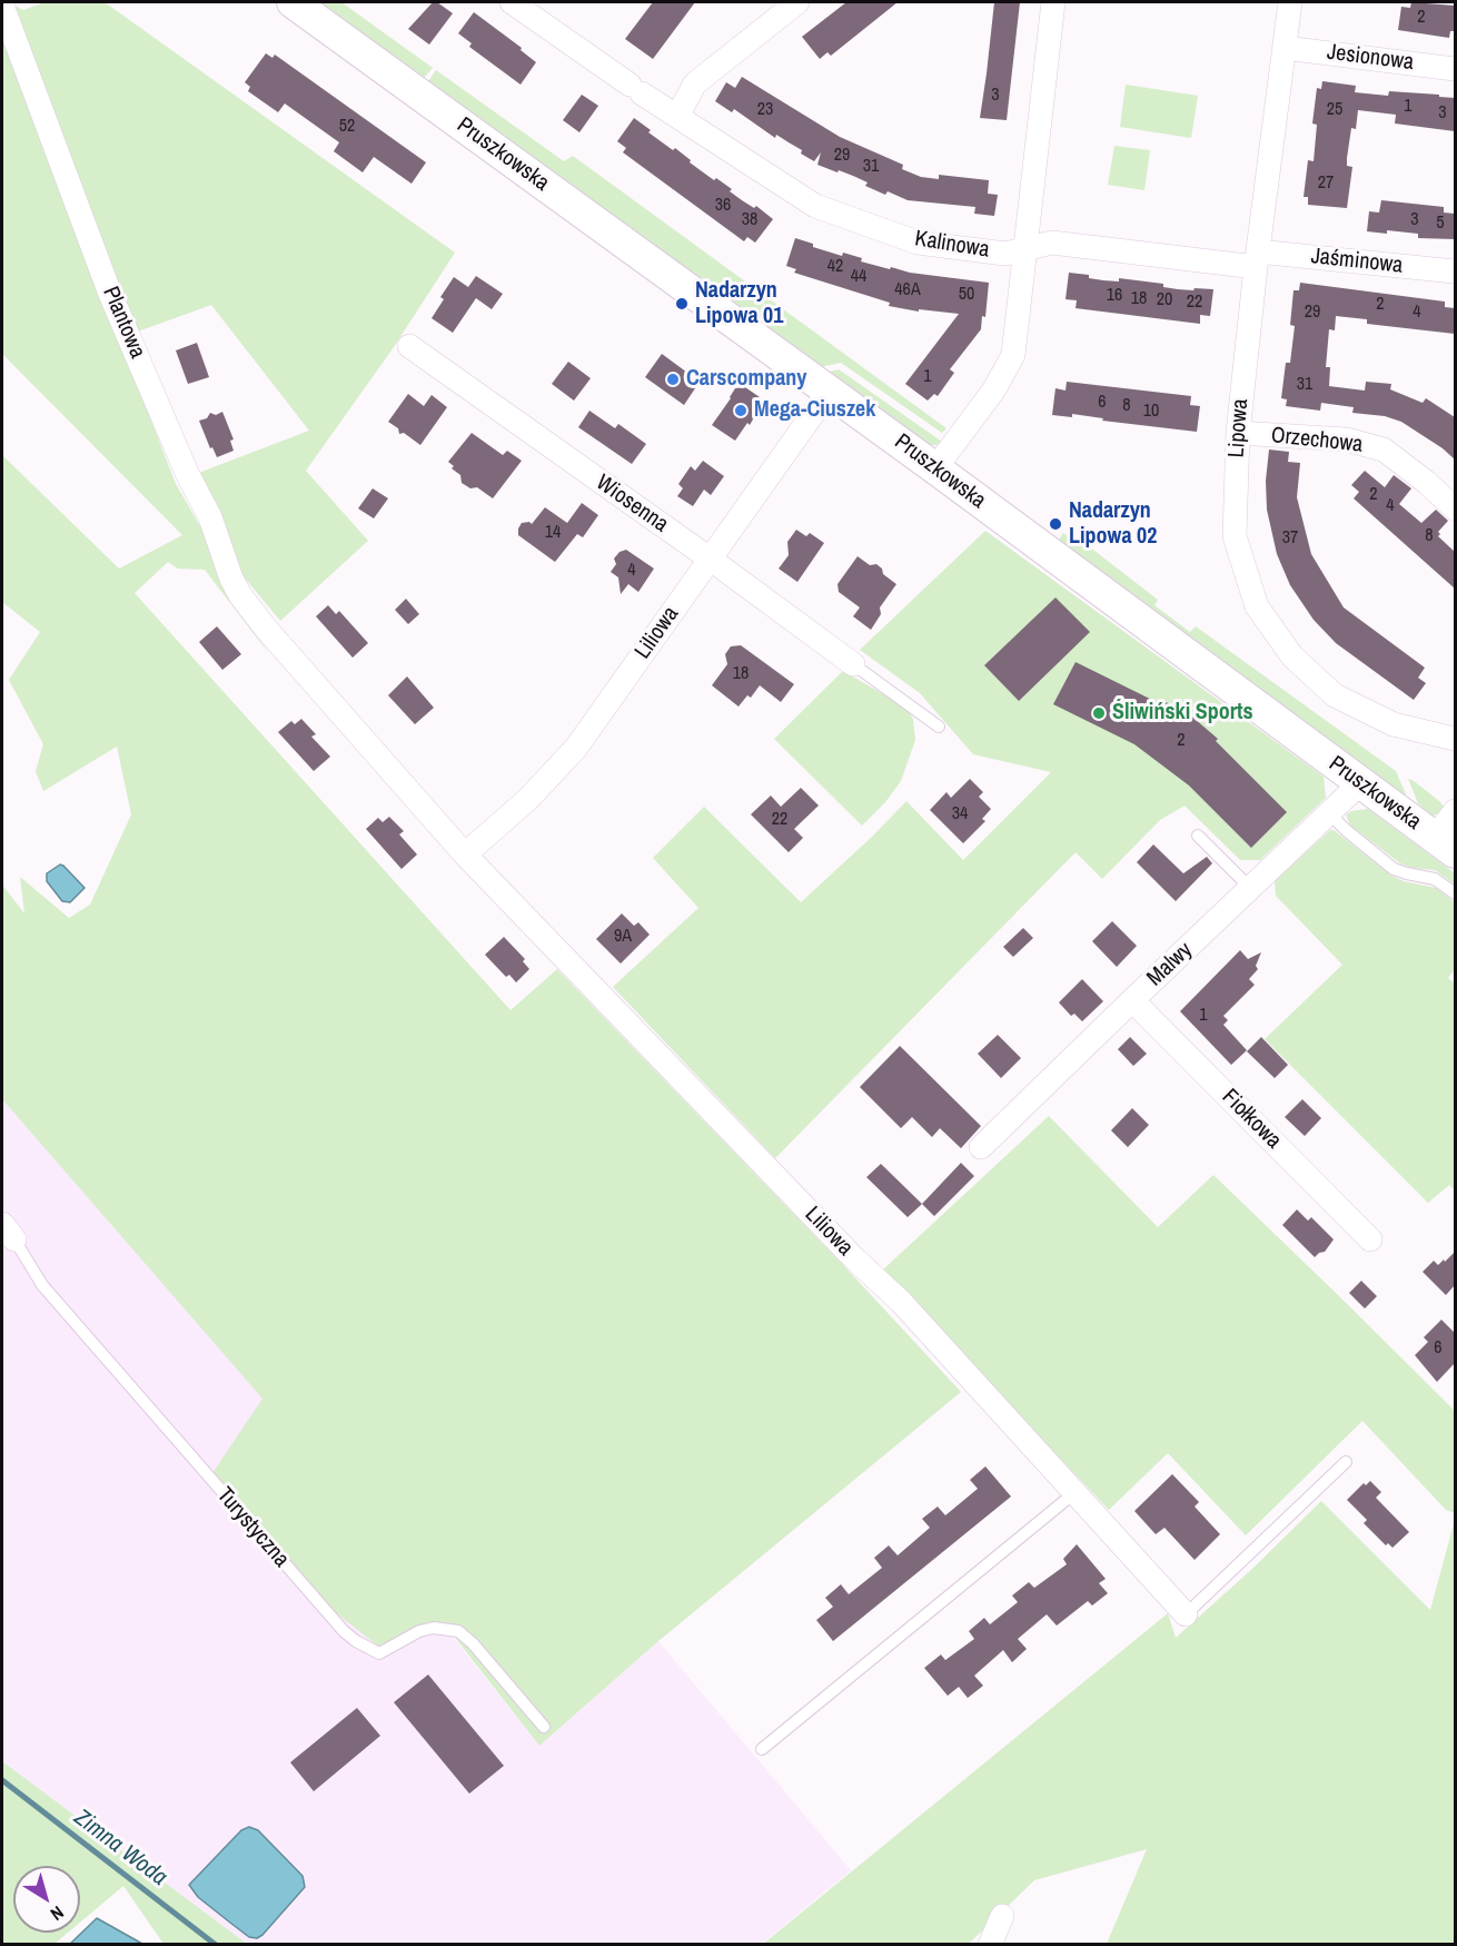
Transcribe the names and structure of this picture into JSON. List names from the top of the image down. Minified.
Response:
{"streets":{"street":["Jesionowa","Pruszkowska","Kalinowa","Jaśminowa","Plantowa","Lipowa","Orzechowa","Wiosenna","Liliowa","Malwy","Fiołkowa"],"lane":["Turystyczna"]},"crossings":[["Jesionowa","Lipowa"],["Pruszkowska","Liliowa"],["Pruszkowska","Malwy"],["Kalinowa","Jaśminowa"],["Kalinowa","Lipowa"],["Jaśminowa","Lipowa"],["Plantowa","Liliowa"],["Lipowa","Orzechowa"],["Wiosenna","Liliowa"],["Malwy","Fiołkowa"]],"water":["Zimna Woda"],"places":["Nadarzyn Lipowa 01","Carscompany","Mega-Ciuszek","Nadarzyn Lipowa 02","Śliwiński Sports"],"house_numbers":["2","3","1","23","25","3","52","29","31","27","36","38","3","5","42","44","46A","50","16","18","20","22","2","29","4","1","31","6","8","10","2","4","14","8","37","4","18","2","34","22","9A","1","6"],"north":"bottom right"}
